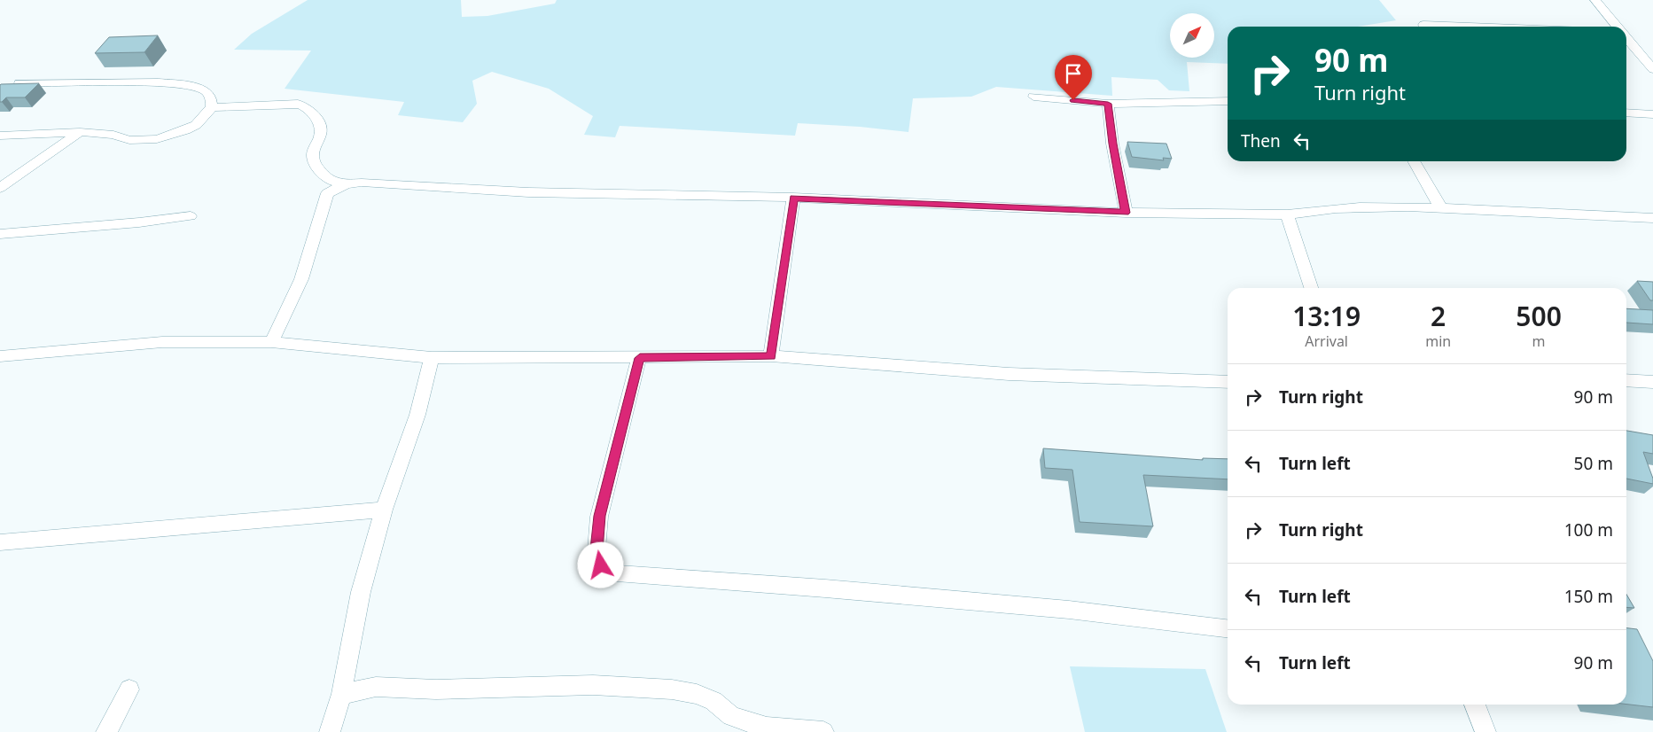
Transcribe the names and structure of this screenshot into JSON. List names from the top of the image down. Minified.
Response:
{"north":"top right","page":{"turn":["90 m","Turn right"],"then":"Then","eta":["13:19","Arrival","2","min","500","m"],"list":[{"name":"Turn right","value":"90 m"},{"name":"Turn left","value":"50 m"},{"name":"Turn right","value":"100 m"},{"name":"Turn left","value":"150 m"},{"name":"Turn left","value":"90 m"}]}}
